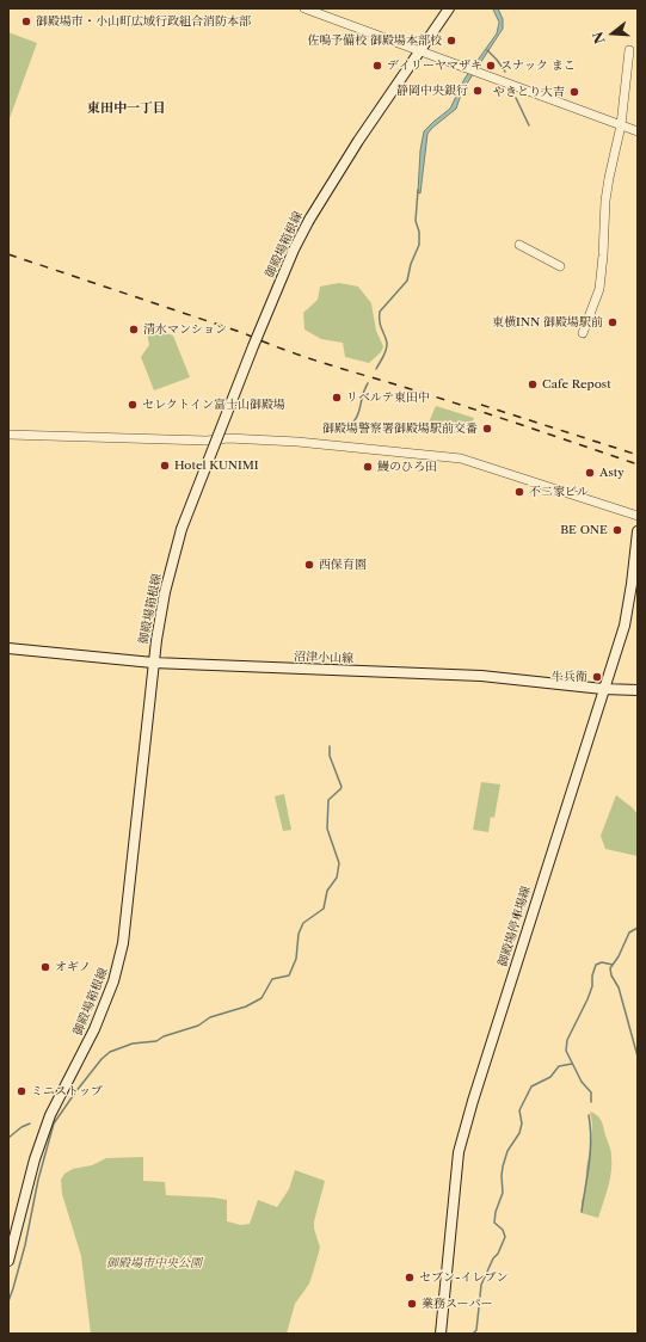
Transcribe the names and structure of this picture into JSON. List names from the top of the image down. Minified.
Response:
{"streets":{"main road":["御殿場箱根線","沼津小山線","御殿場停車場線"]},"crossings":[["御殿場箱根線","沼津小山線"],["沼津小山線","御殿場停車場線"]],"districts":["東田中一丁目"],"parks":["御殿場市中央公園"],"places":["御殿場市・小山町広域行政組合消防本部","佐鳴予備校 御殿場本部校","デイリーヤマザキ","スナック まこ","静岡中央銀行","やきとり大吉","東横INN 御殿場駅前","清水マンション","Cafe Repost","リベルテ東田中","セレクトイン富士山御殿場","御殿場警察署御殿場駅前交番","Hotel KUNIMI","鰻のひろ田","Asty","不二家ビル","BE ONE","西保育園","牛兵衛","オギノ","ミニストップ","セブン-イレブン","業務スーパー"],"north":"left"}
